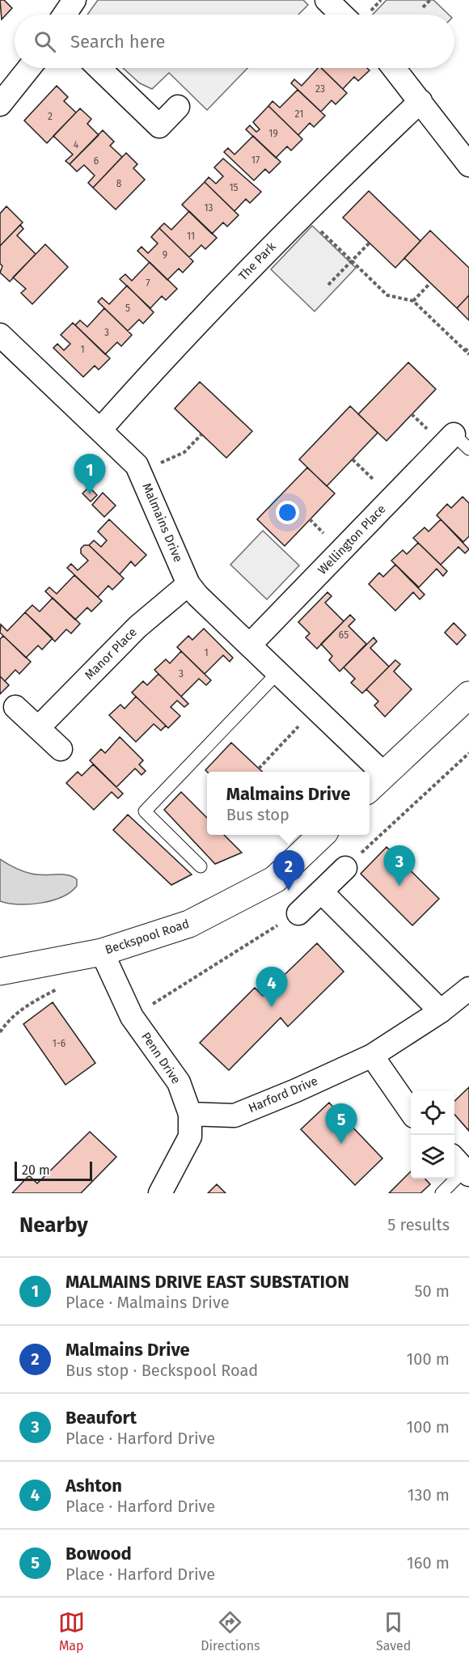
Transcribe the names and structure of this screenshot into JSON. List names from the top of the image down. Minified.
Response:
{"streets":{"street":["The Park","Malmains Drive","Wellington Place","Manor Place","Beckspool Road","Penn Drive","Harford Drive"]},"crossings":[["The Park","Malmains Drive"],["Malmains Drive","Wellington Place"],["Malmains Drive","Manor Place"],["Beckspool Road","Penn Drive"],["Penn Drive","Harford Drive"]],"house_numbers":["23","21","2","19","4","17","6","8","15","13","11","9","7","5","3","1","65","1","3","1-6"],"scale_bar":"20 m","page":{"search":"Search here","pins":["1","3","2","4","5"],"popup":["Malmains Drive","Bus stop"],"scale":"20 m","heading":["Nearby","5 results"],"list":[{"mark":"1","name":"MALMAINS DRIVE EAST SUBSTATION","note":"Place · Malmains Drive","value":"50 m"},{"mark":"2","name":"Malmains Drive","note":"Bus stop · Beckspool Road","value":"100 m"},{"mark":"3","name":"Beaufort","note":"Place · Harford Drive","value":"100 m"},{"mark":"4","name":"Ashton","note":"Place · Harford Drive","value":"130 m"},{"mark":"5","name":"Bowood","note":"Place · Harford Drive","value":"160 m"}],"nav":["Map","Directions","Saved"]}}
